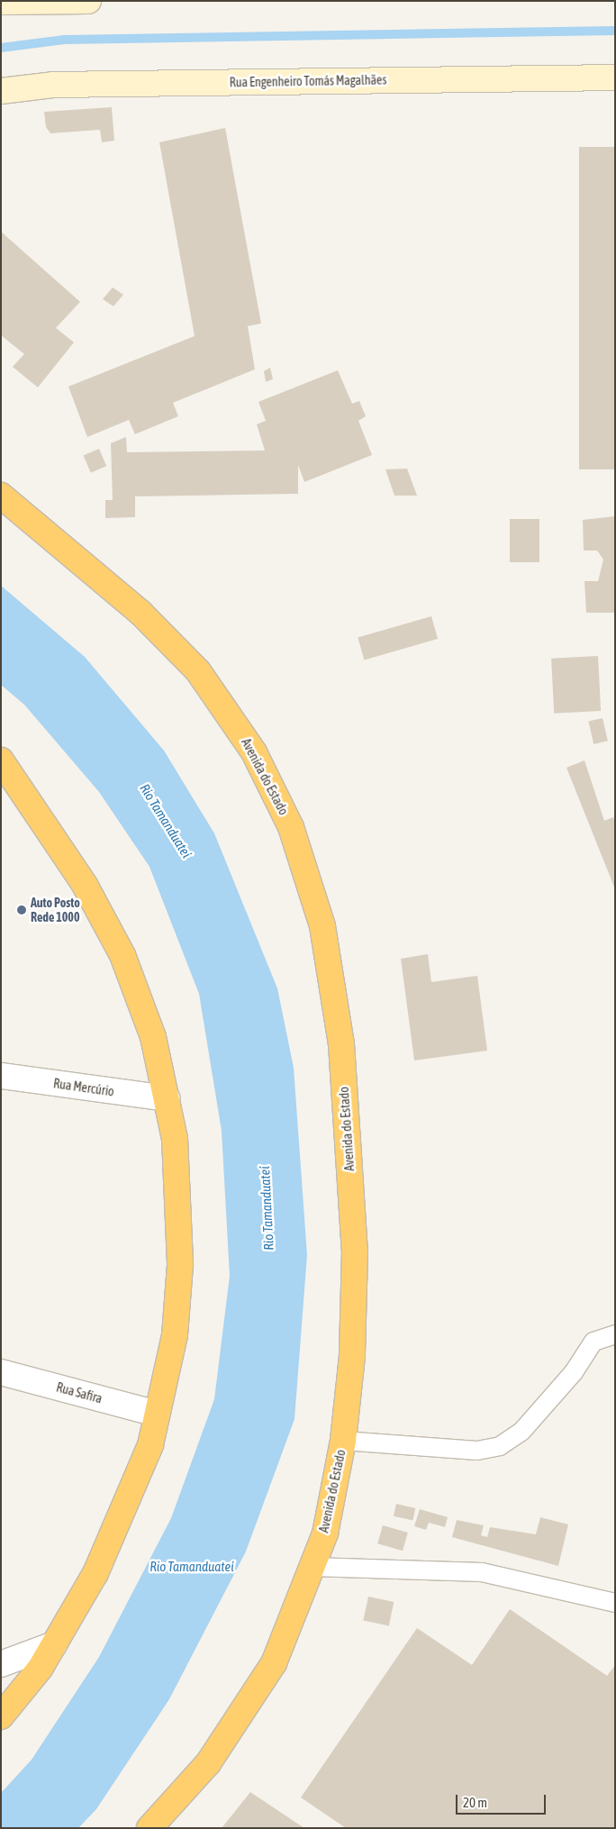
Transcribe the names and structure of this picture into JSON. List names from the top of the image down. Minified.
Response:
{"streets":{"highway":["Avenida do Estado"],"street":["Rua Engenheiro Tomás Magalhães","Rua Mercúrio","Rua Safira"]},"water":["Rio Tamanduateí"],"places":["Auto Posto Rede 1000"],"scale_bar":"20 m"}
